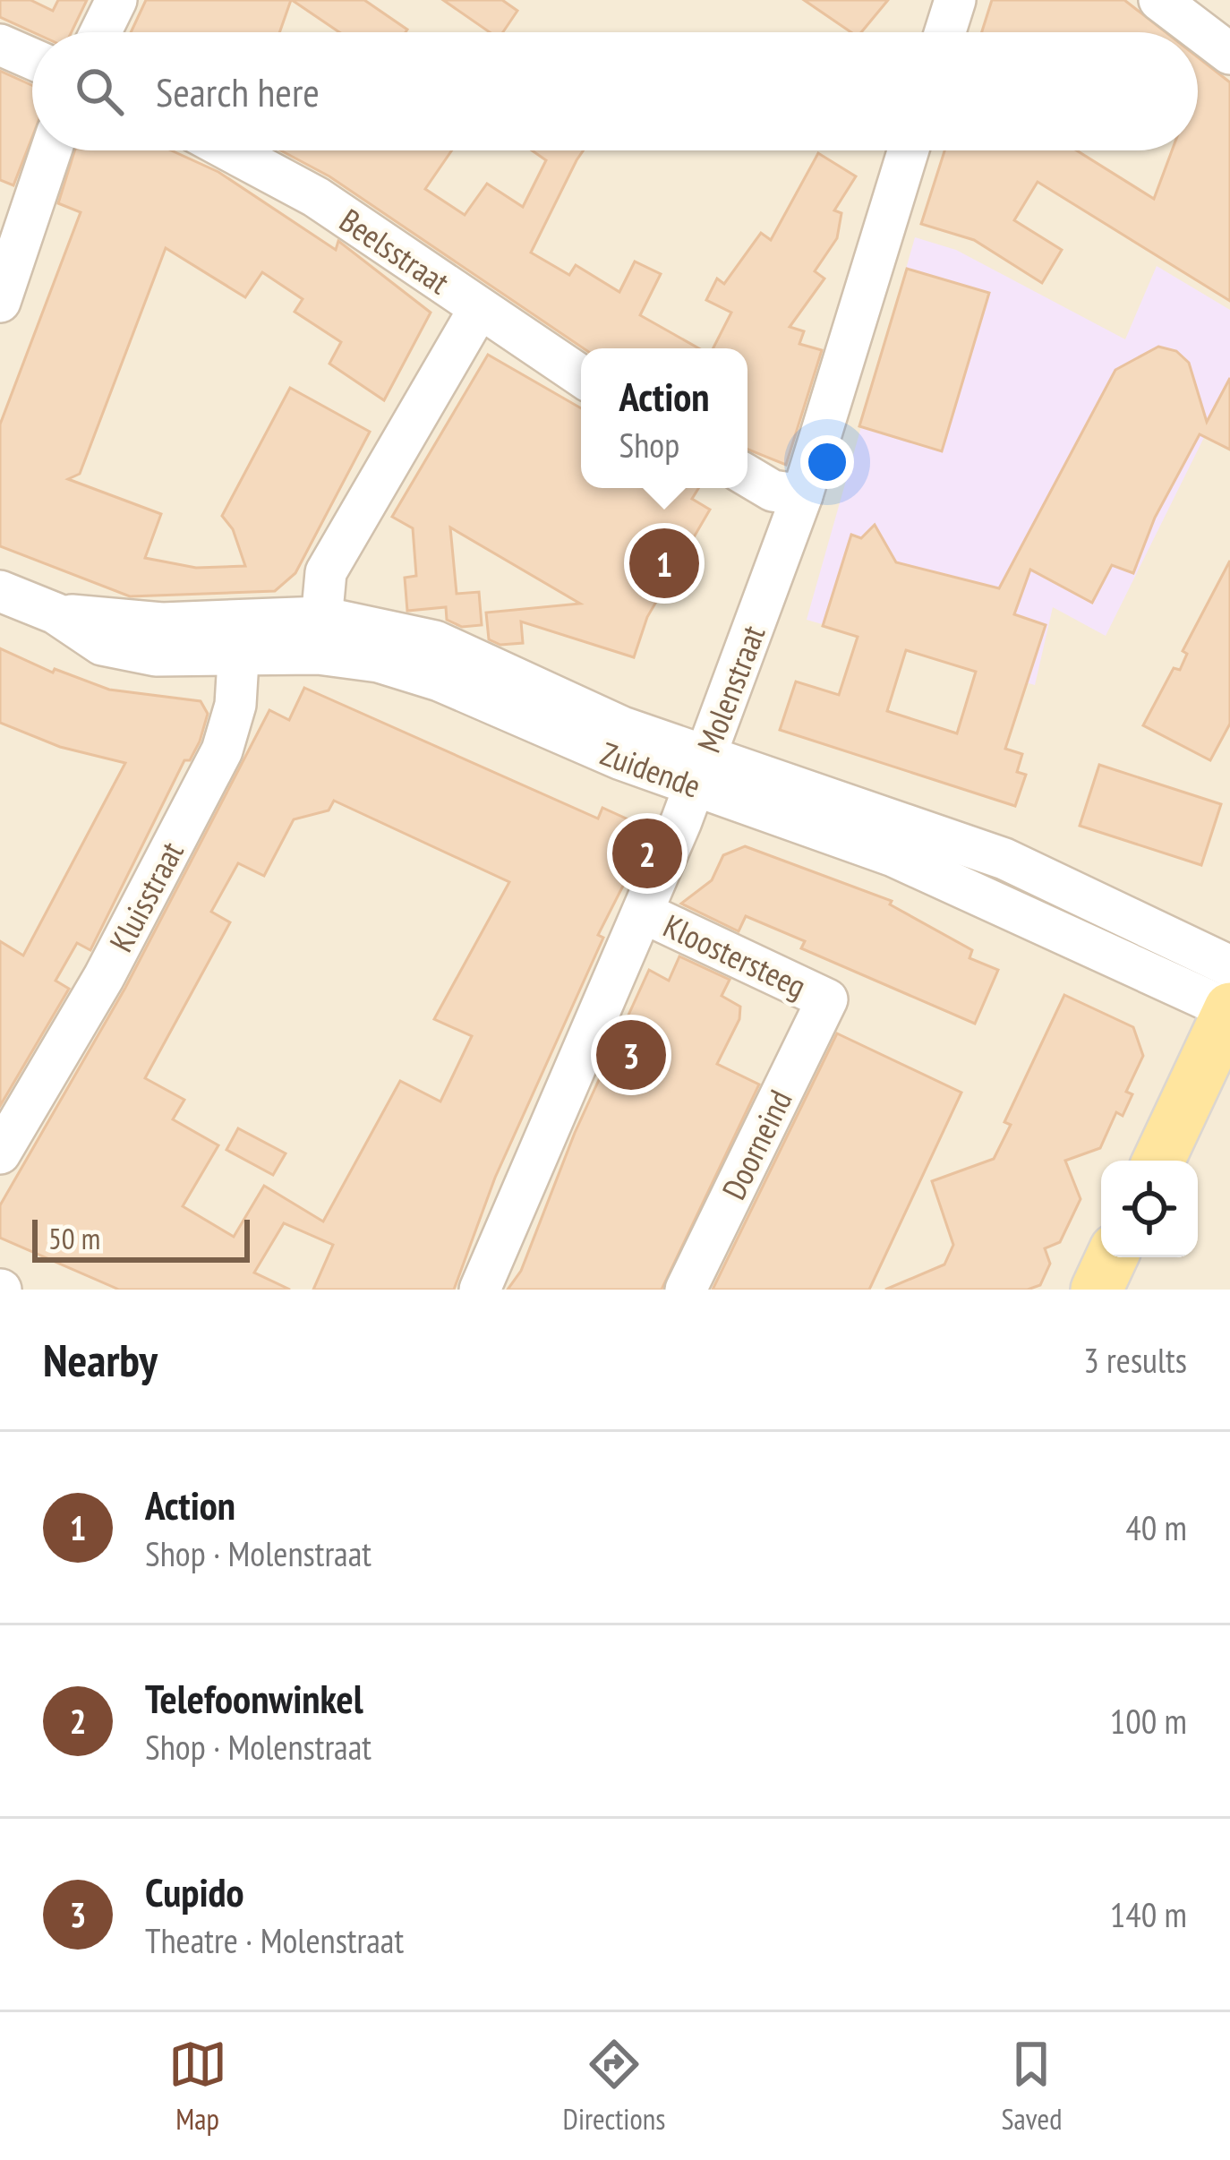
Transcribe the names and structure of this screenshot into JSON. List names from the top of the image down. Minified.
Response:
{"streets":{"street":["Beelsstraat","Molenstraat","Zuidende","Kluisstraat","Kloostersteeg","Doorneind"]},"crossings":[["Molenstraat","Zuidende"],["Molenstraat","Kloostersteeg"],["Zuidende","Kluisstraat"],["Kloostersteeg","Doorneind"]],"scale_bar":"50 m","page":{"search":"Search here","popup":["Action","Shop"],"pins":["1","2","3"],"scale":"50 m","heading":["Nearby","3 results"],"list":[{"mark":"1","name":"Action","note":"Shop · Molenstraat","value":"40 m"},{"mark":"2","name":"Telefoonwinkel","note":"Shop · Molenstraat","value":"100 m"},{"mark":"3","name":"Cupido","note":"Theatre · Molenstraat","value":"140 m"}],"nav":["Map","Directions","Saved"]}}
